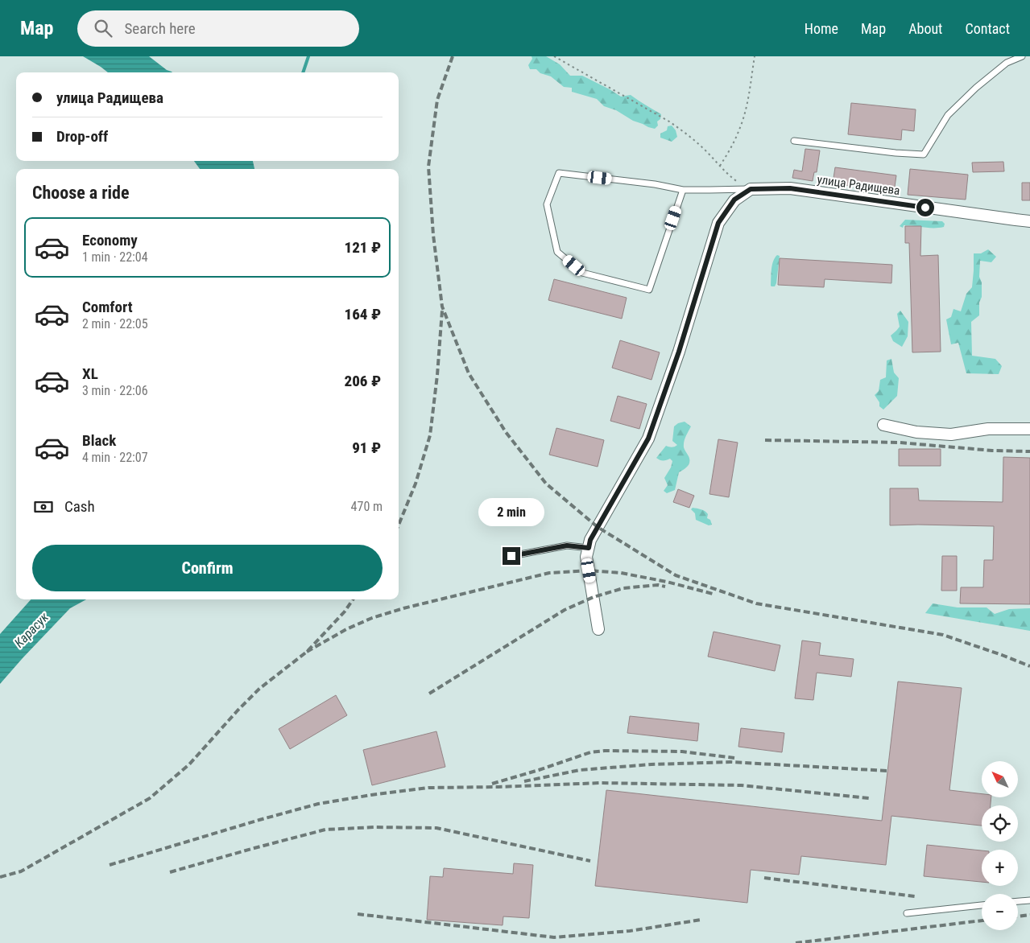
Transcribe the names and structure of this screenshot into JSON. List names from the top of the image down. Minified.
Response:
{"streets":{"street":["улица Радищева"]},"water":["Карасук"],"north":"top left","page":{"header":"Map","search":"Search here","nav":["Home","Map","About","Contact"],"banner":["улица Радищева","Drop-off"],"heading":"Choose a ride","list":[{"name":"Economy","note":"1 min · 22:04","value":"121 ₽"},{"name":"Comfort","note":"2 min · 22:05","value":"164 ₽"},{"name":"XL","note":"3 min · 22:06","value":"206 ₽"},{"name":"Black","note":"4 min · 22:07","value":"91 ₽"}],"pay":["Cash","470 m"],"bubble":"2 min","buttons":"Confirm","map_buttons":["+","−"]}}
